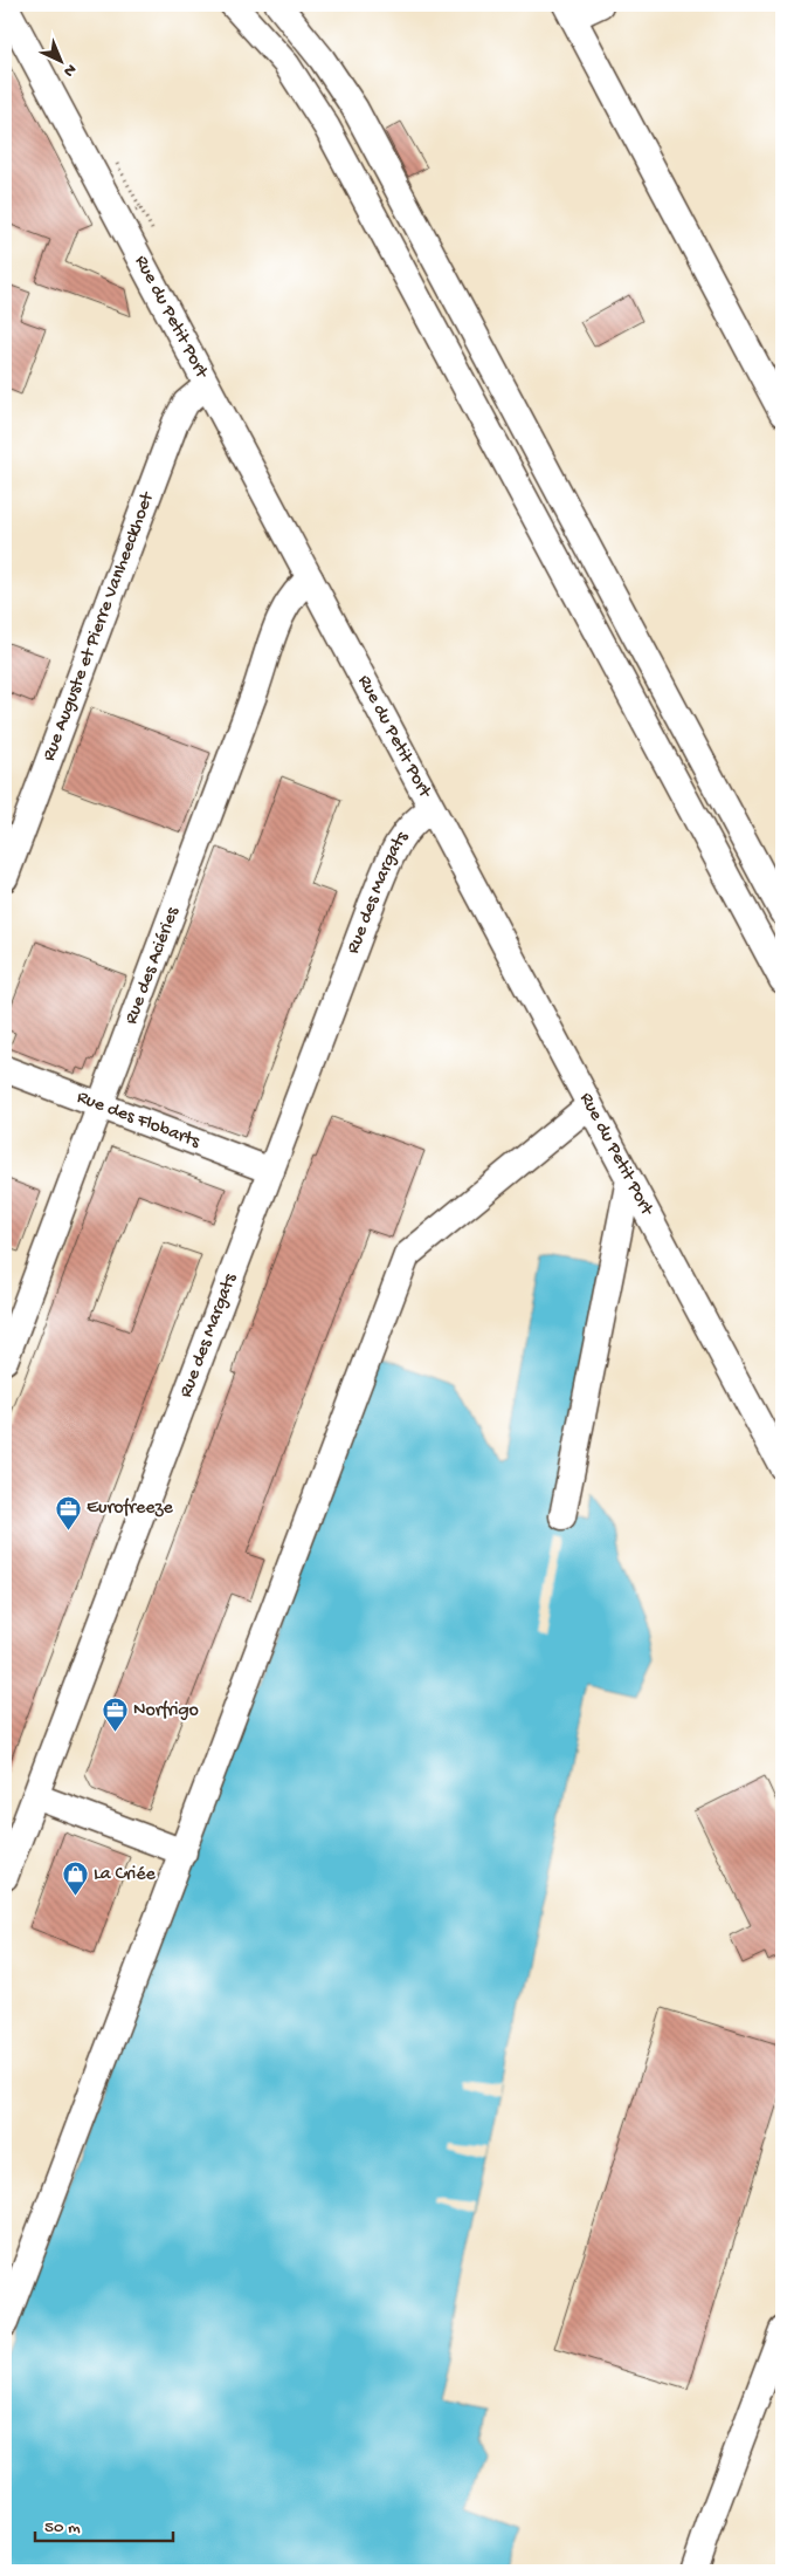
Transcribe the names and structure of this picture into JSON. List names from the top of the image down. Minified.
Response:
{"streets":{"street":["Rue du Petit Port","Rue Auguste et Pierre Vanheeckhoet","Rue des Margats","Rue des Aciéries","Rue des Flobarts"]},"crossings":[["Rue du Petit Port","Rue Auguste et Pierre Vanheeckhoet"],["Rue du Petit Port","Rue des Margats"],["Rue du Petit Port","Rue des Aciéries"],["Rue des Margats","Rue des Flobarts"],["Rue des Aciéries","Rue des Flobarts"]],"places":{"office":["Eurofreeze","Norfrigo"],"shop":["La Criée"]},"scale_bar":"50 m","north":"bottom right"}
